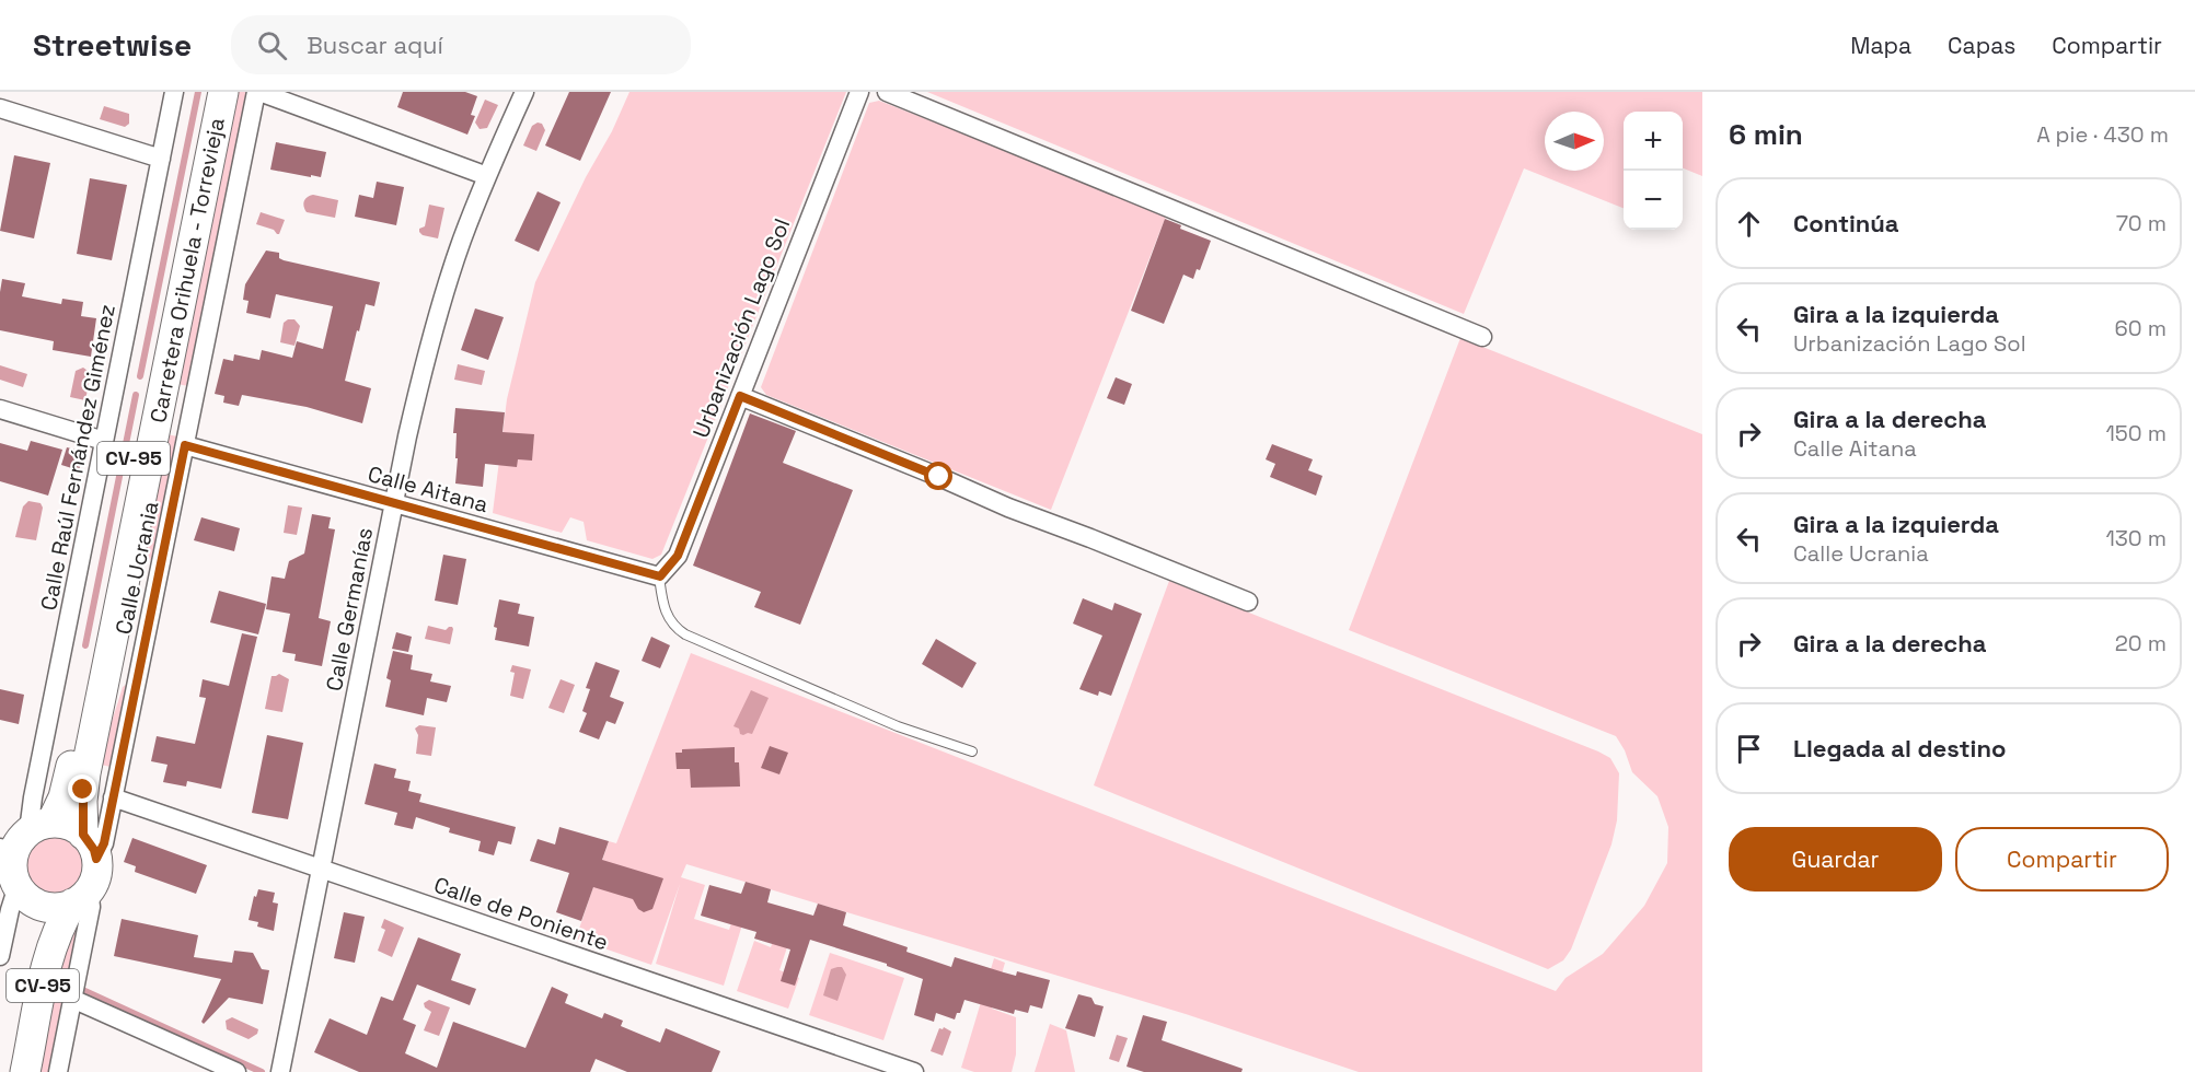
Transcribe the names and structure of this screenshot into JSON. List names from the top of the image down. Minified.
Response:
{"streets":{"main road":["Carretera Orihuela - Torrevieja","CV-95"],"street":["Urbanización Lago Sol","Calle Raúl Fernández Giménez","Calle Aitana","Calle Ucrania","Calle Germanías","Calle de Poniente"]},"crossings":[["Carretera Orihuela - Torrevieja","Calle Raúl Fernández Giménez"],["Carretera Orihuela - Torrevieja","CV-95"],["Carretera Orihuela - Torrevieja","Calle Ucrania"],["Urbanización Lago Sol","Calle Aitana"],["Calle Raúl Fernández Giménez","CV-95"],["Calle Raúl Fernández Giménez","Calle Ucrania"],["CV-95","Calle Ucrania"],["Calle Aitana","Calle Ucrania"],["Calle Aitana","Calle Germanías"],["Calle Ucrania","Calle de Poniente"],["Calle Germanías","Calle de Poniente"]],"north":"right","page":{"header":"Streetwise","search":"Buscar aquí","nav":["Mapa","Capas","Compartir"],"heading":["6 min","A pie · 430 m"],"map_buttons":["+","−"],"list":[["Continúa","70 m"],["Gira a la izquierda","Urbanización Lago Sol","60 m"],["Gira a la derecha","Calle Aitana","150 m"],["Gira a la izquierda","Calle Ucrania","130 m"],["Gira a la derecha","20 m"],"Llegada al destino"],"buttons":["Guardar","Compartir"]}}
